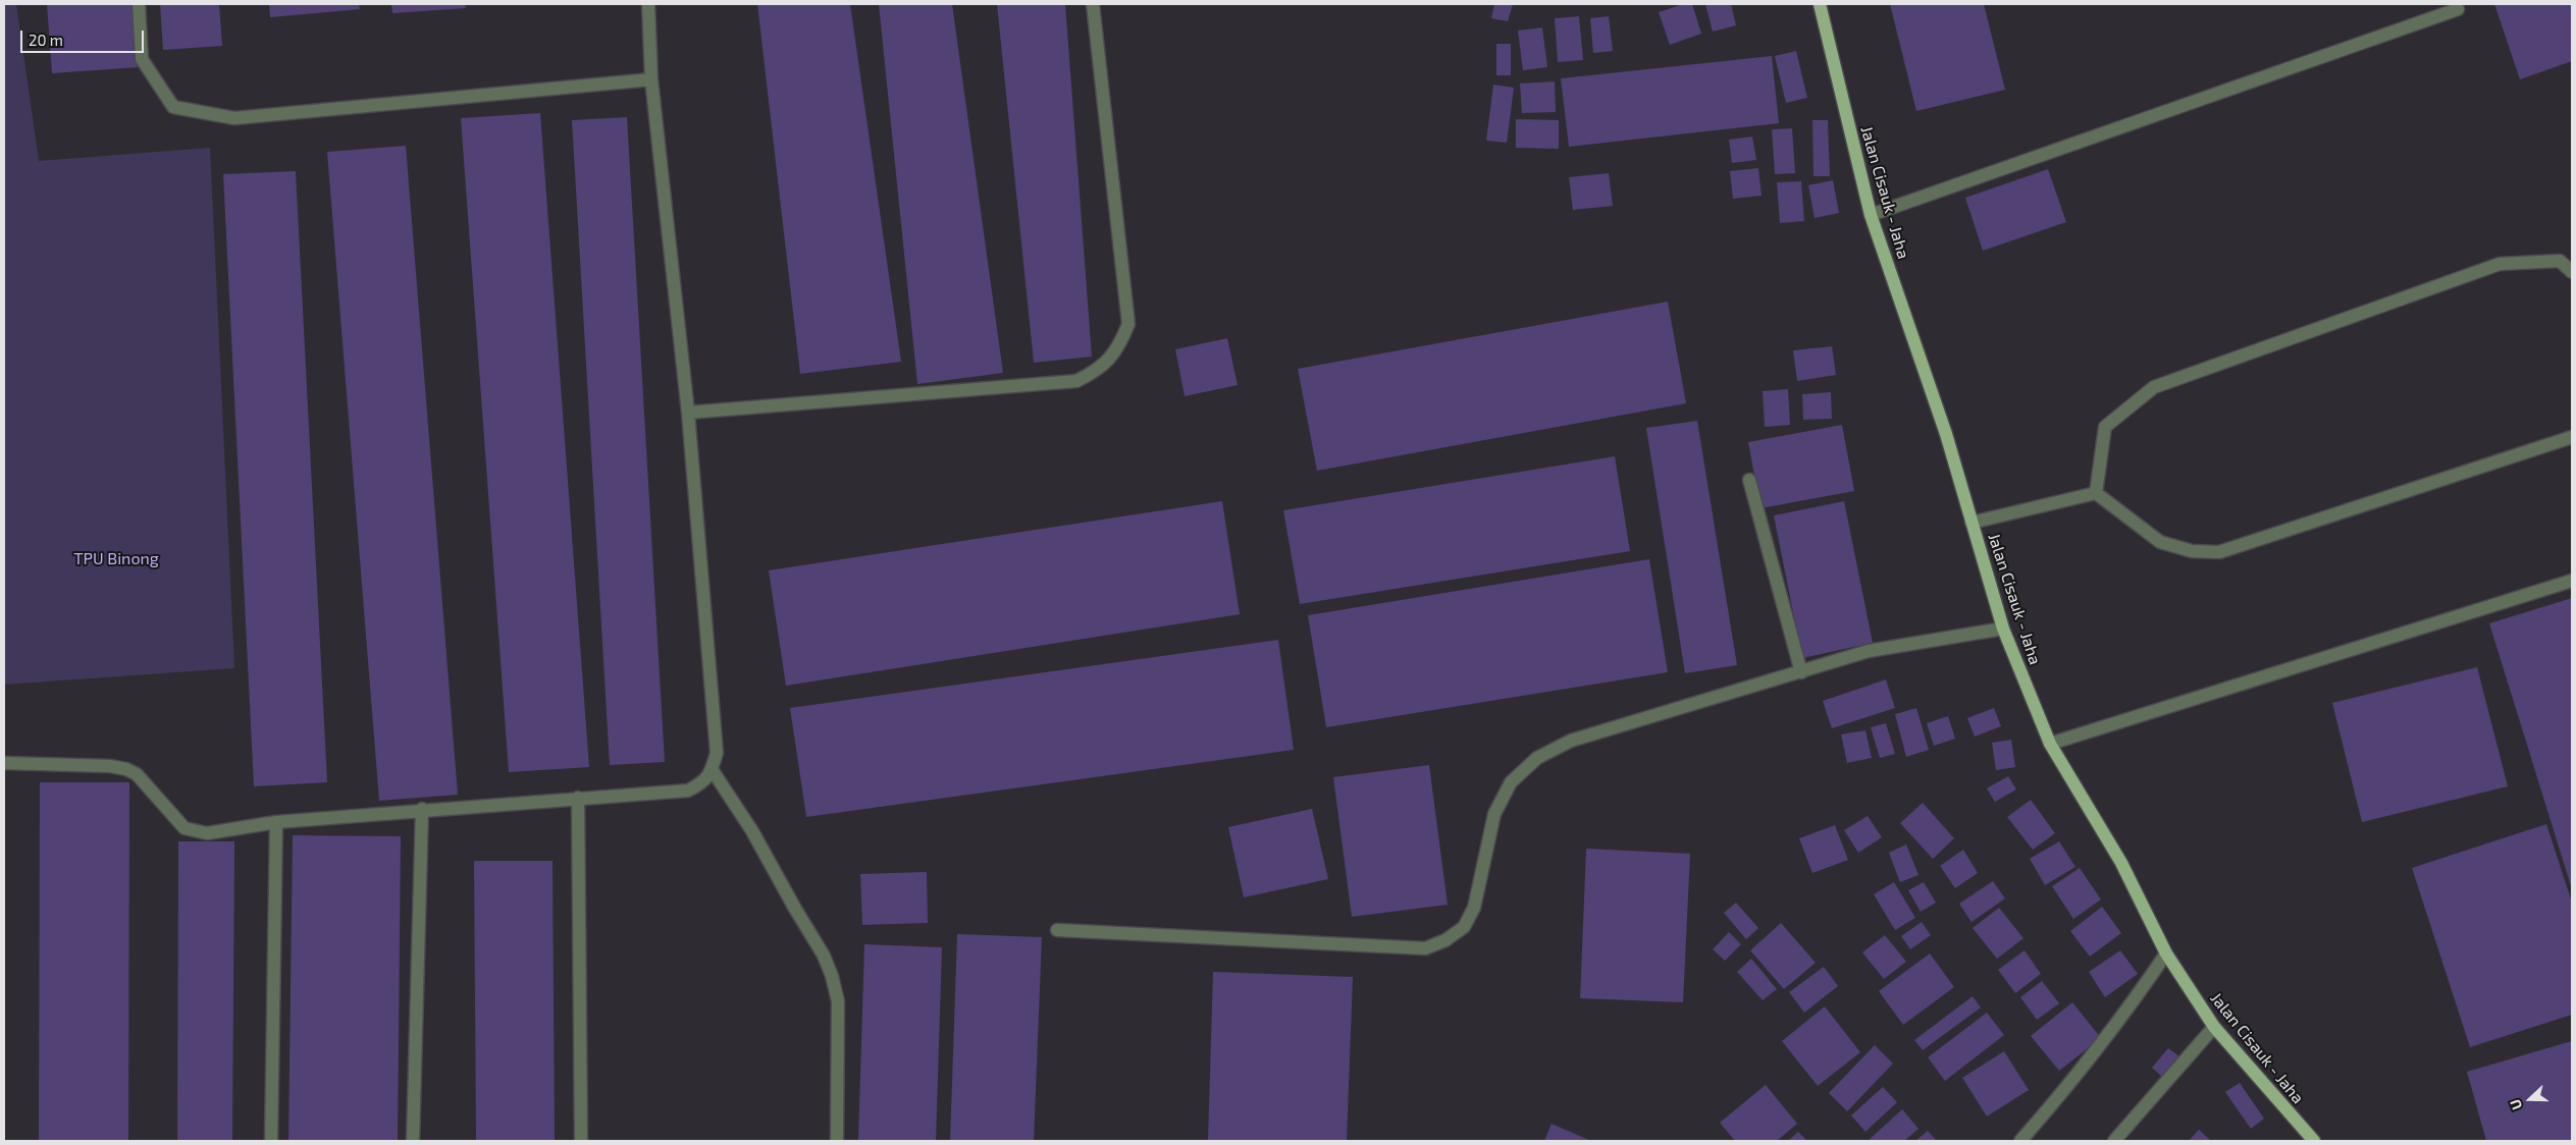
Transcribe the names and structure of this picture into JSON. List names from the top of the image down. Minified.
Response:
{"streets":{"main road":["Jalan Cisauk - Jaha"]},"parks":["TPU Binong"],"scale_bar":"20 m","north":"left"}
